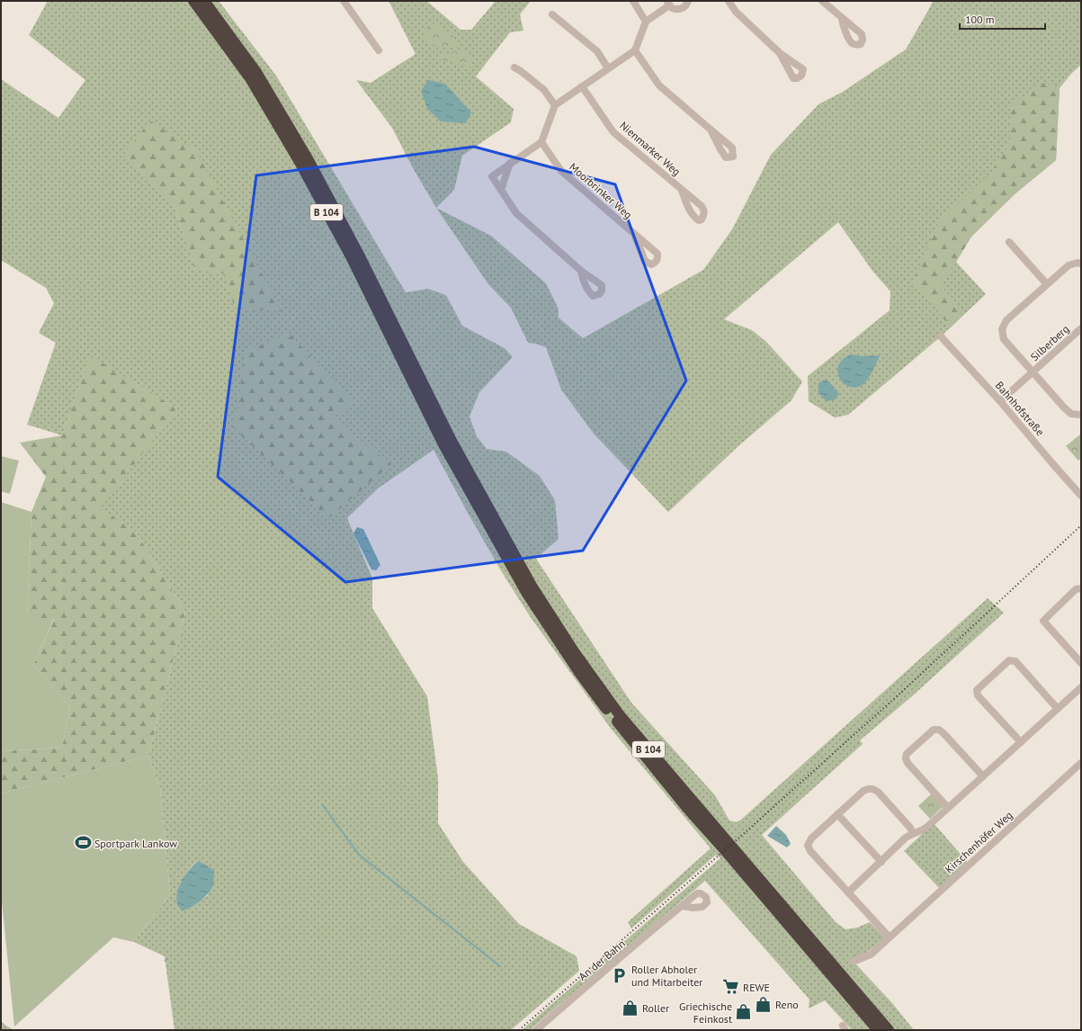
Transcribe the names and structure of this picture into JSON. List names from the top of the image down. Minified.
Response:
{"streets":{"highway":["B 104"],"street":["Nienmarker Weg","Moorbrinker Weg","Silberberg","Bahnhofstraße","Kirschenhöfer Weg","An der Bahn"]},"crossings":[["Silberberg","Bahnhofstraße"]],"places":{"sports":["Sportpark Lankow"],"parking":["Roller Abholer und Mitarbeiter"],"supermarket":["REWE"],"shop":["Reno","Roller","Griechische Feinkost"]},"scale_bar":"100 m"}
